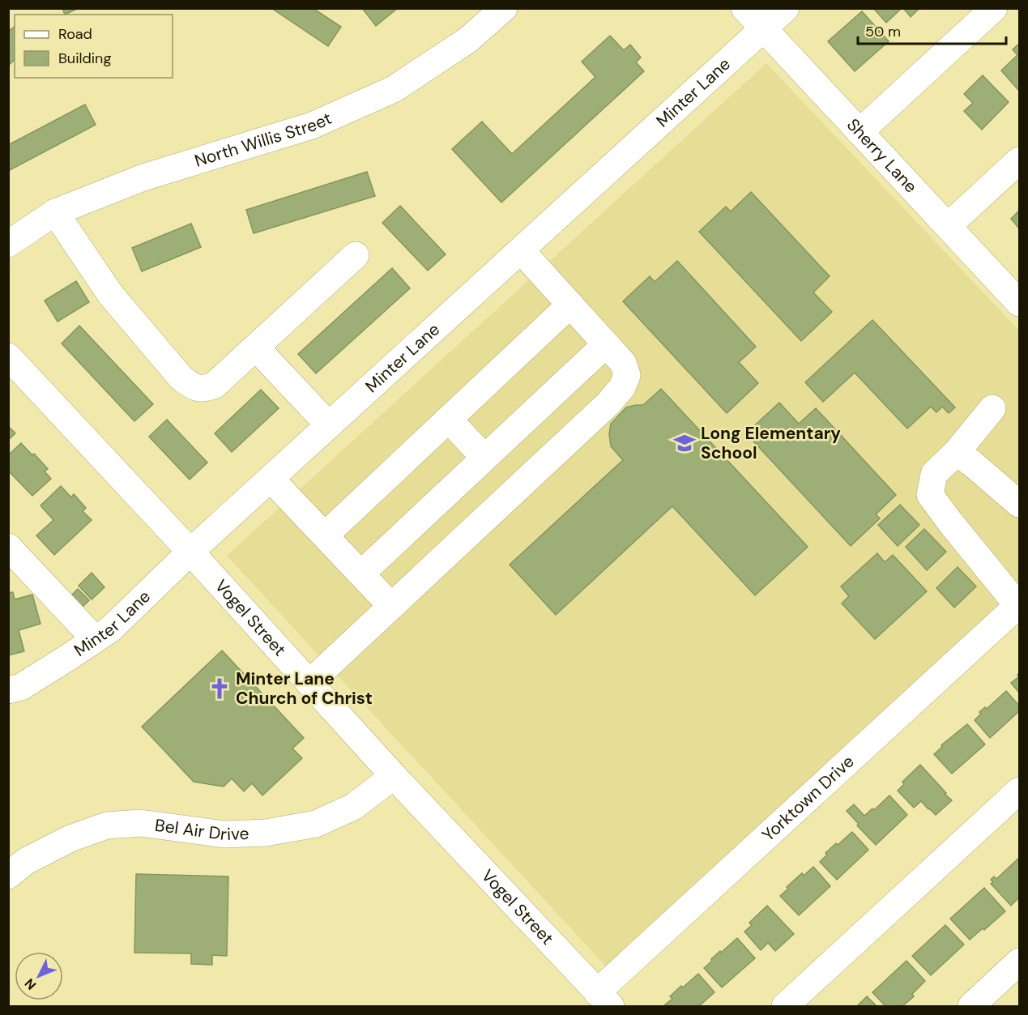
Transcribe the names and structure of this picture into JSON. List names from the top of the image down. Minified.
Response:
{"streets":{"street":["Minter Lane","North Willis Street","Sherry Lane","Vogel Street","Yorktown Drive","Bel Air Drive"]},"crossings":[["Minter Lane","Sherry Lane"],["Minter Lane","Vogel Street"],["Vogel Street","Yorktown Drive"],["Vogel Street","Bel Air Drive"]],"places":{"school or university":["Long Elementary School"],"church":["Minter Lane Church of Christ"]},"legend":["Road","Building"],"scale_bar":"50 m","north":"bottom left"}
